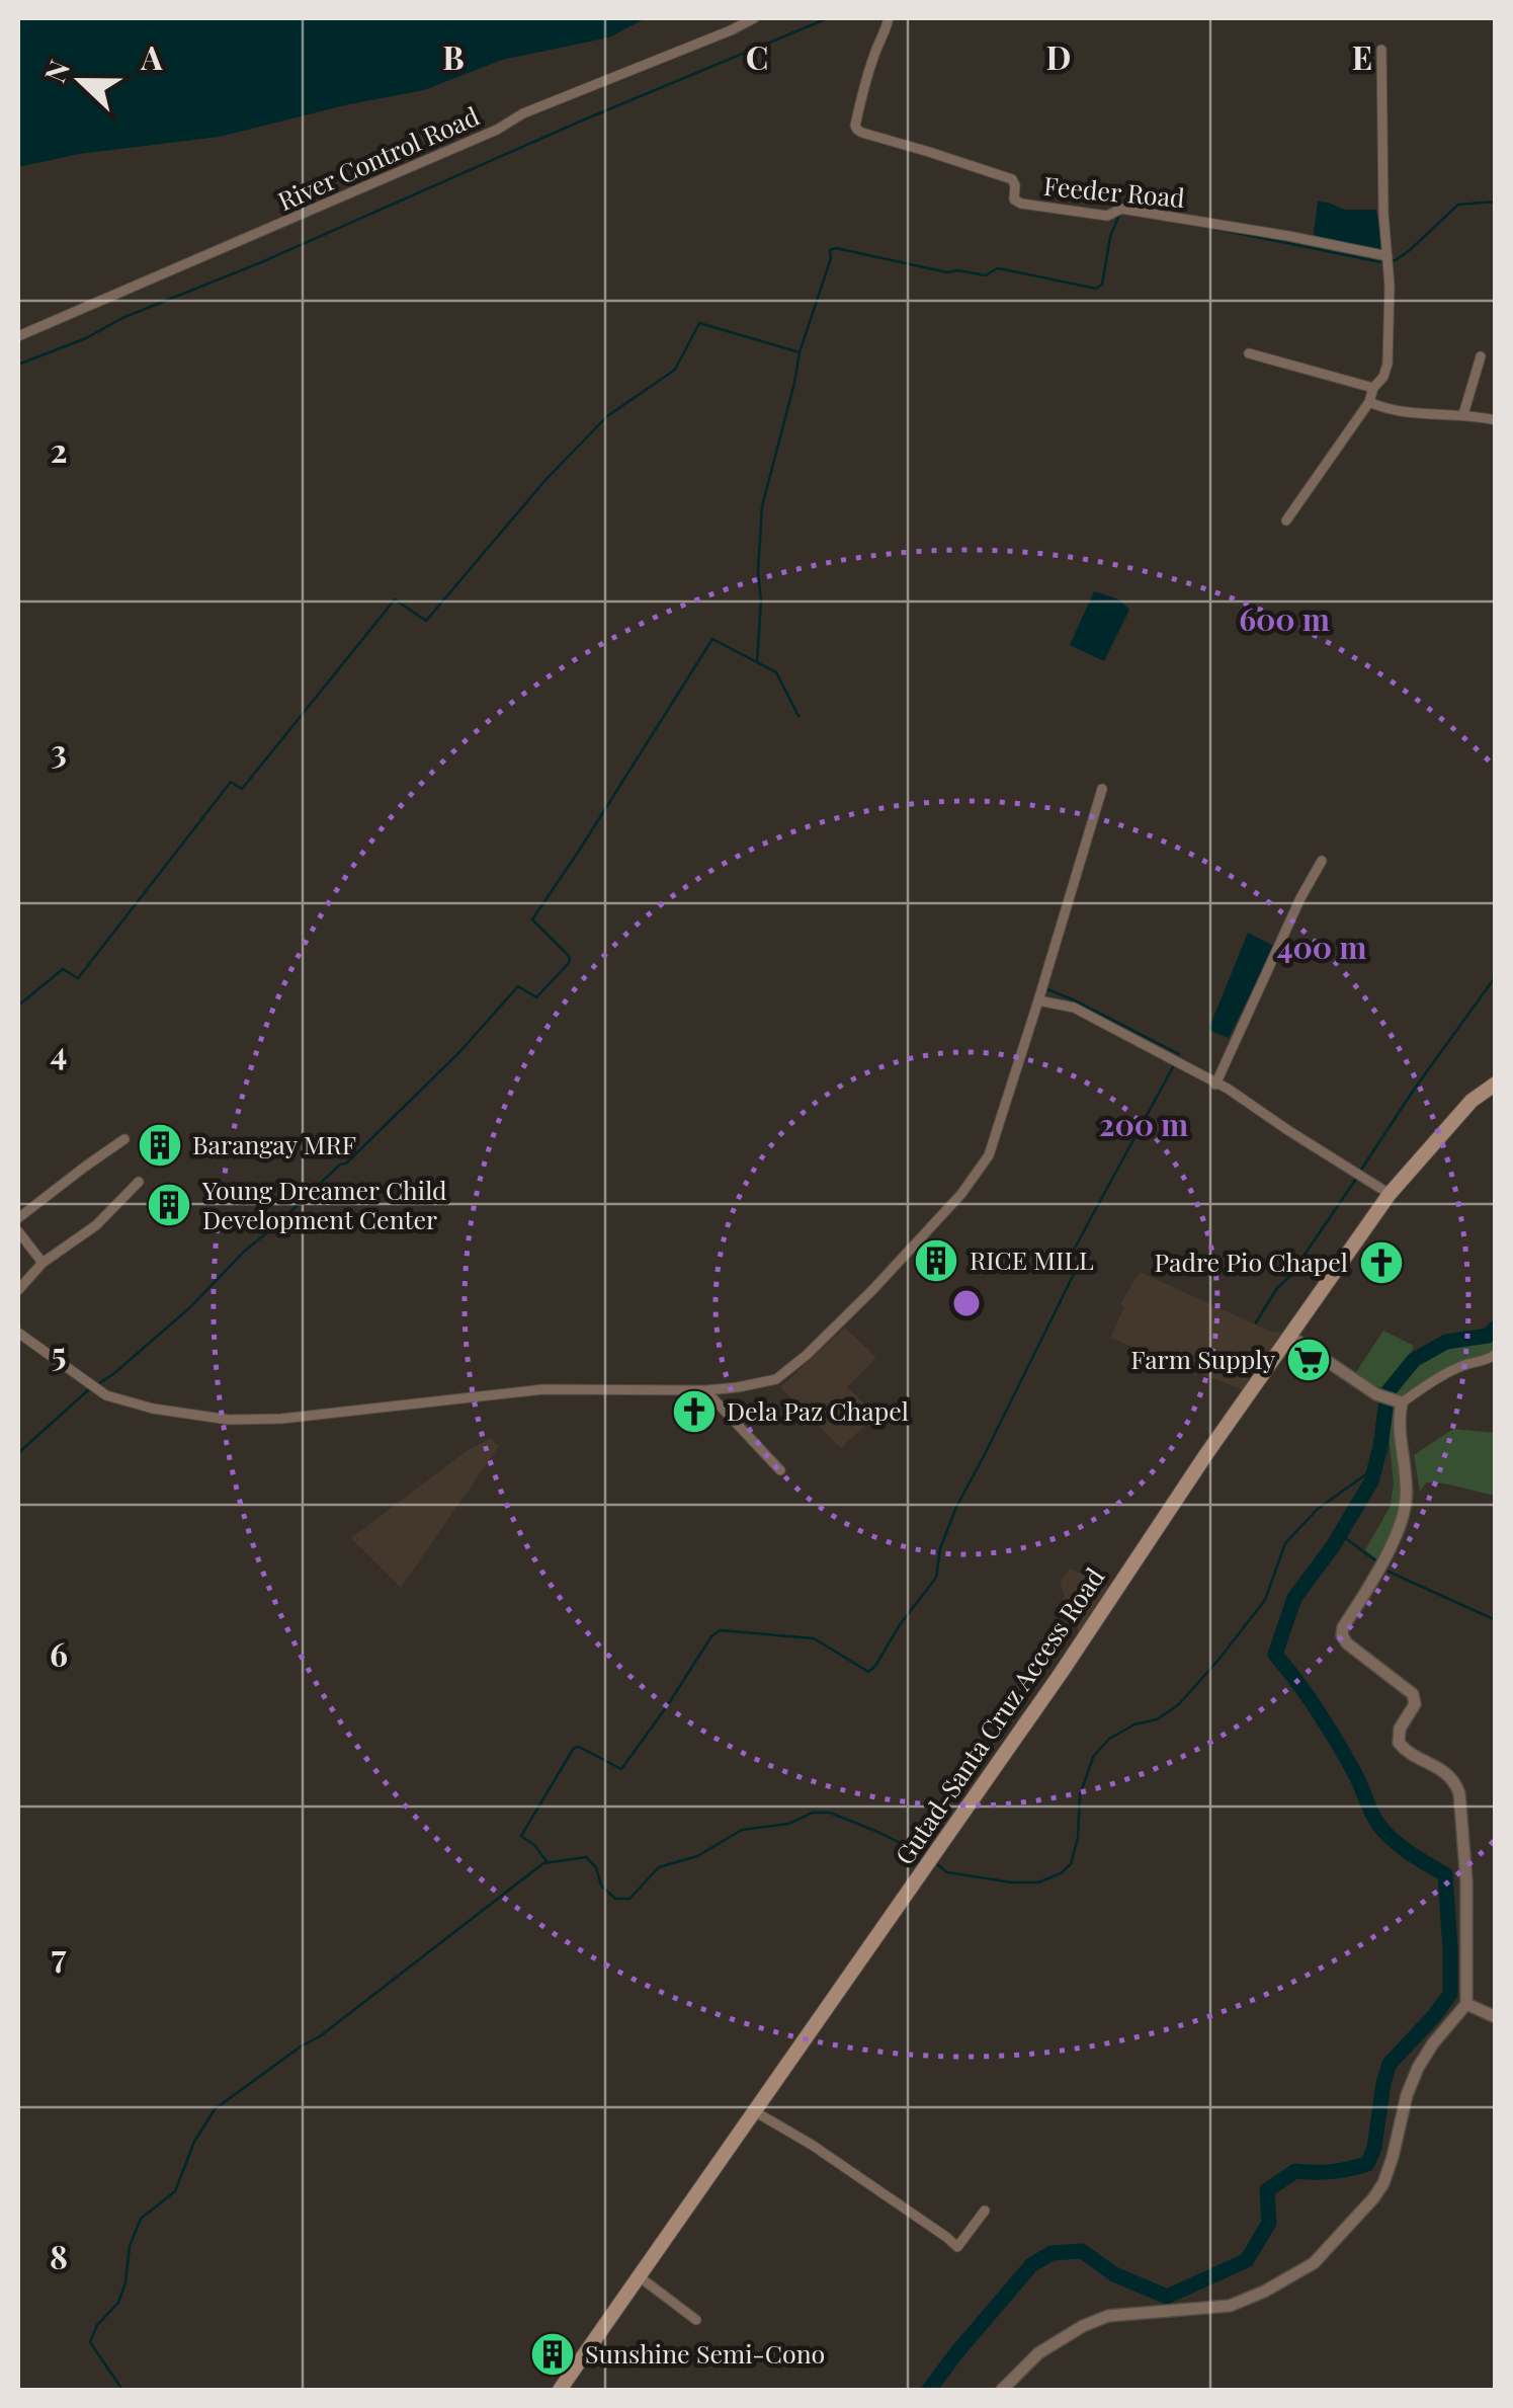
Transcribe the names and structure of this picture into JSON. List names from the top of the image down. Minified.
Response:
{"streets":{"main road":["Gutad-Santa Cruz Access Road"],"street":["River Control Road","Feeder Road"]},"places":{"building":["Barangay MRF","Young Dreamer Child Development Center","RICE MILL","Sunshine Semi-Cono"],"church":["Padre Pio Chapel","Dela Paz Chapel"],"supermarket":["Farm Supply"]},"north":"left","grid":{"columns":["A","B","C","D","E"],"rows":["2","3","4","5","6","7","8"]},"rings":["600 m","400 m","200 m"]}
